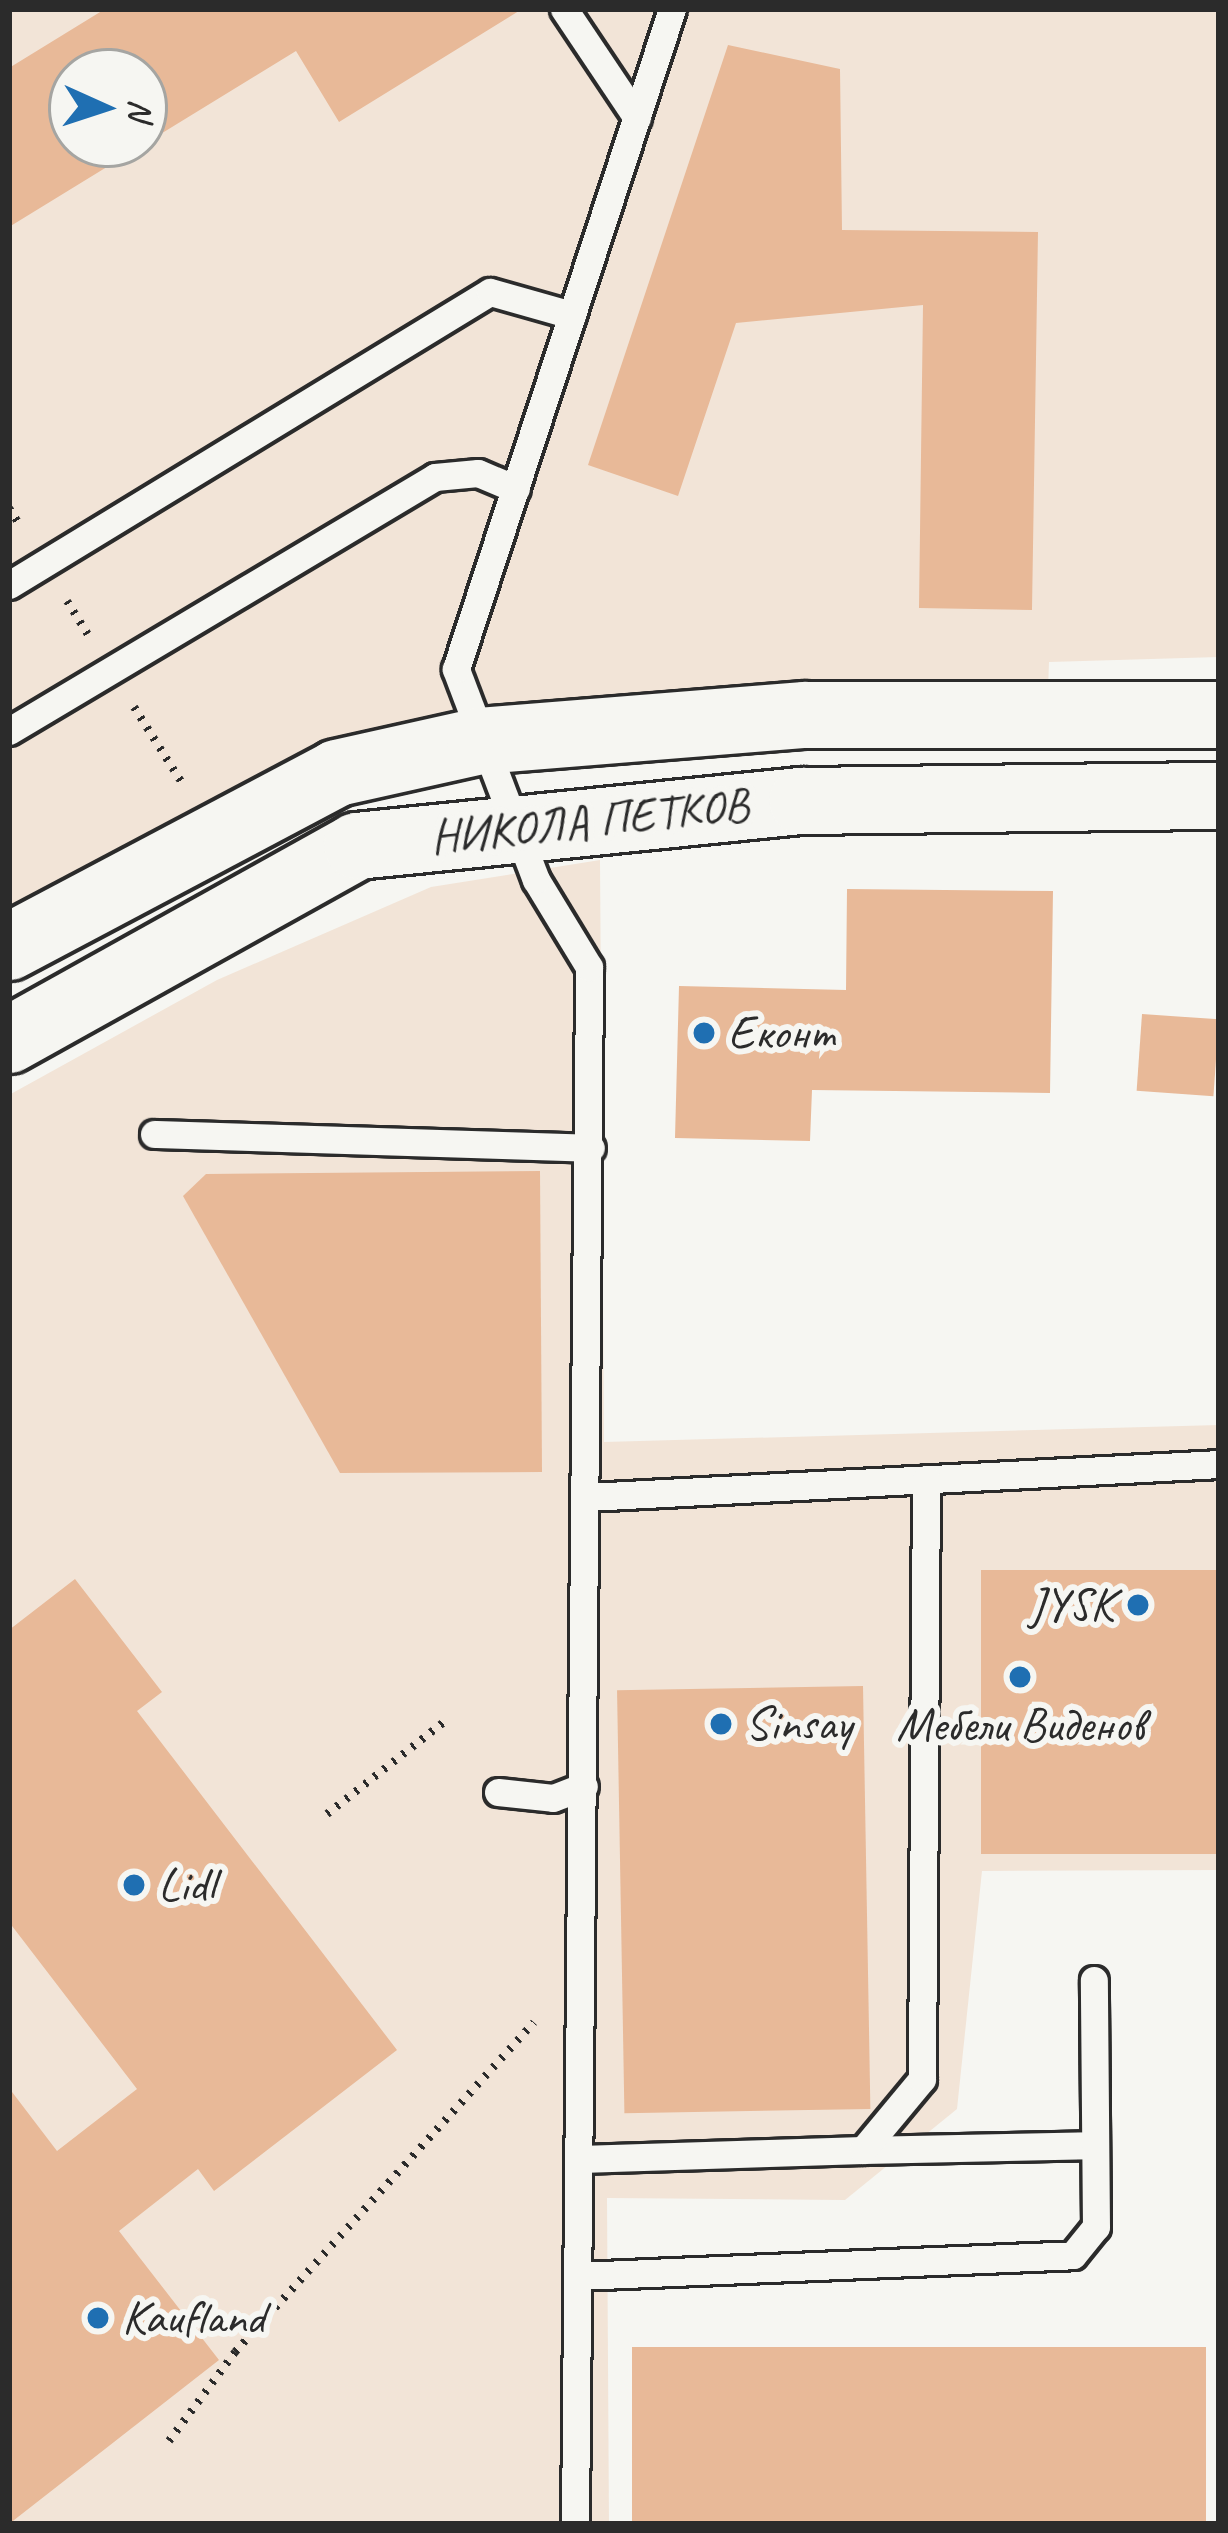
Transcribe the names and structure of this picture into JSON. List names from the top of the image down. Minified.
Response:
{"streets":{"main road":["НИКОЛА ПЕТКОВ"]},"places":["Еконт","JYSK","Мебели Виденов","Sinsay","Lidl","Kaufland"],"north":"right"}
